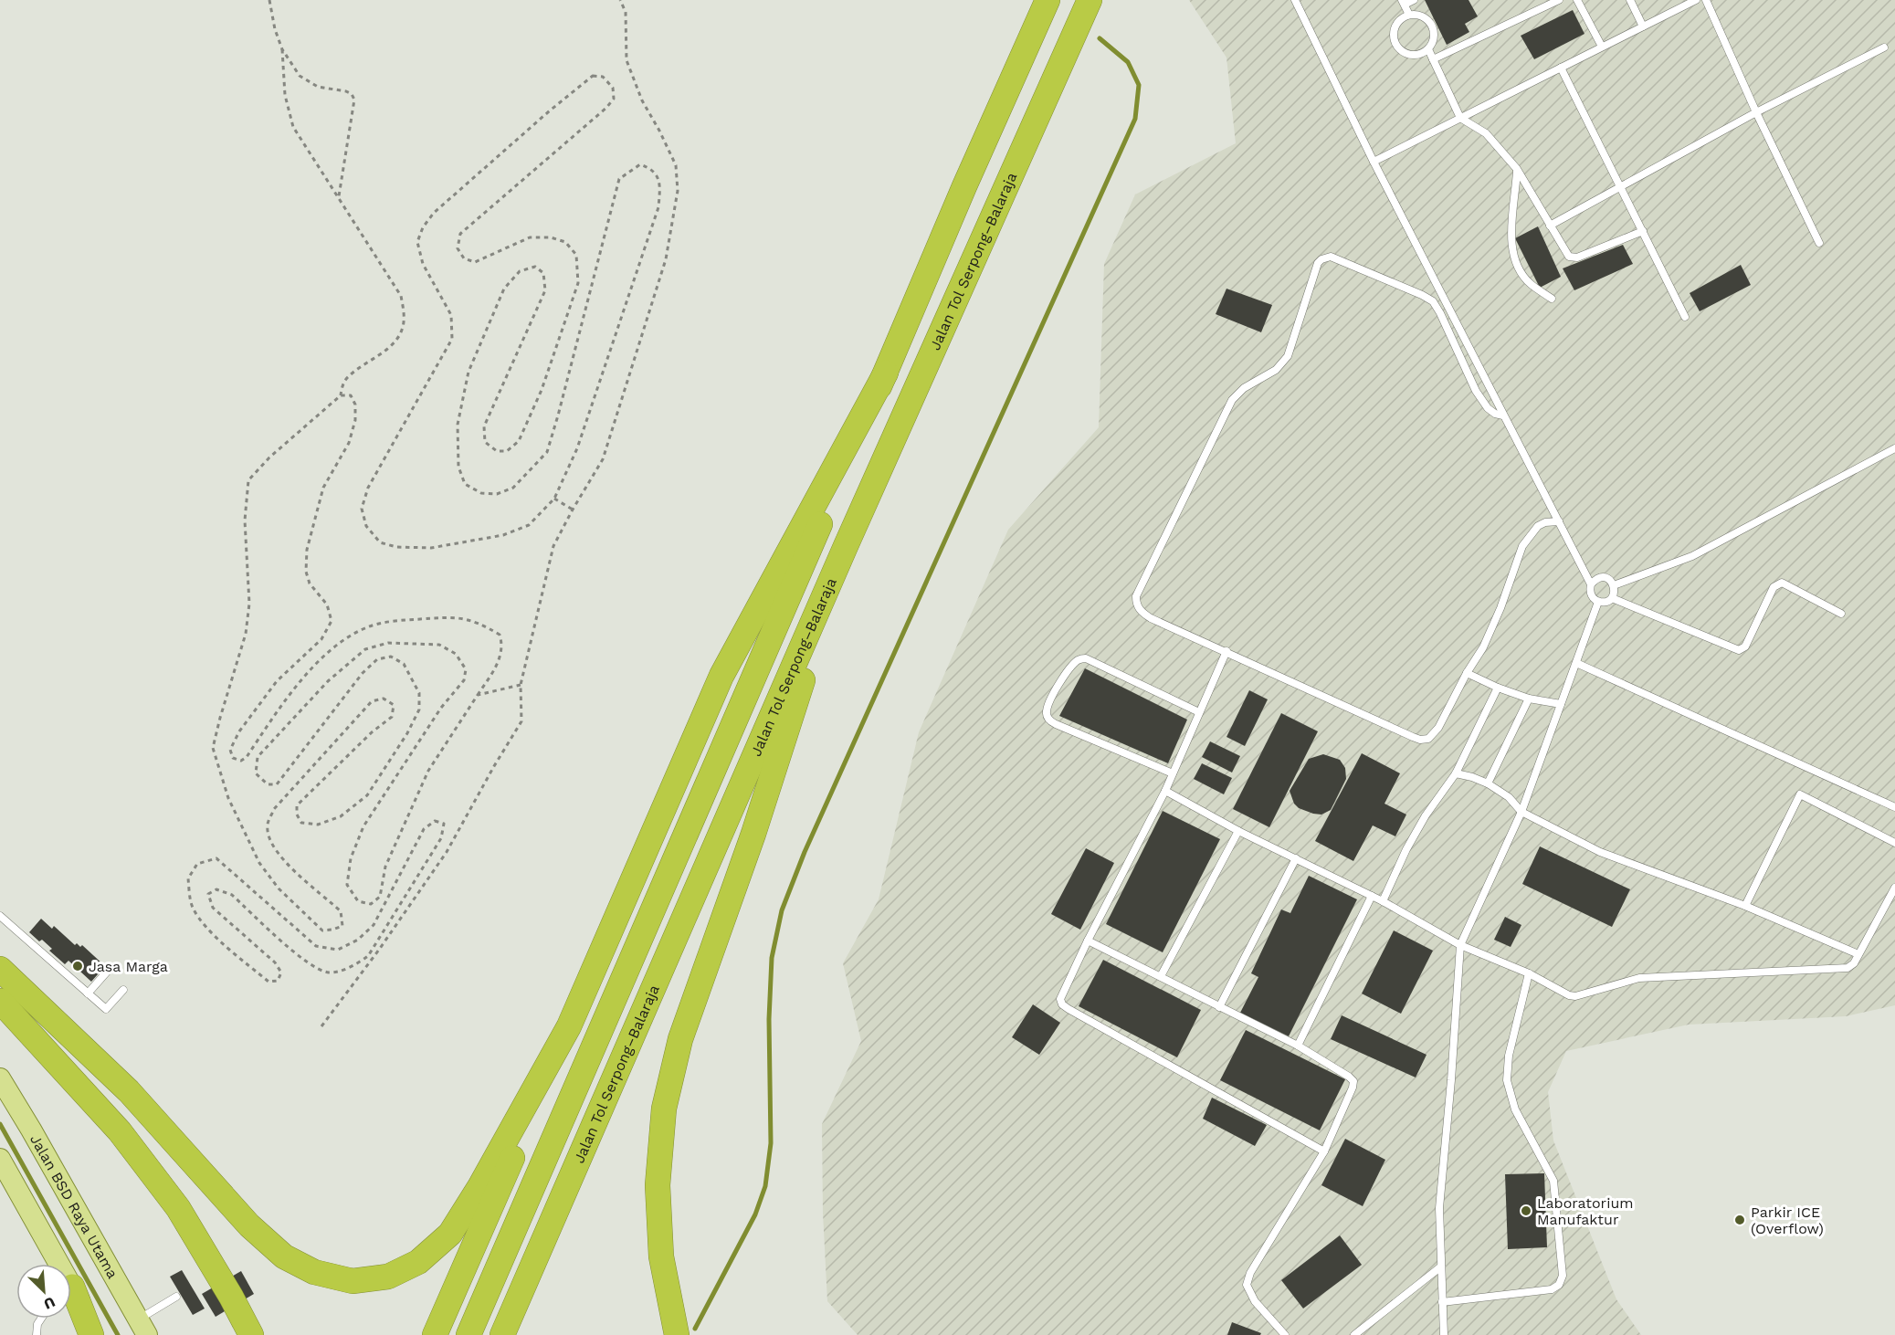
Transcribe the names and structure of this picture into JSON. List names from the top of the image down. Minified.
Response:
{"streets":{"highway":["Jalan Tol Serpong–Balaraja"],"main road":["Jalan BSD Raya Utama"]},"places":["Jasa Marga","Laboratorium Manufaktur","Parkir ICE (Overflow)"],"north":"bottom right"}
